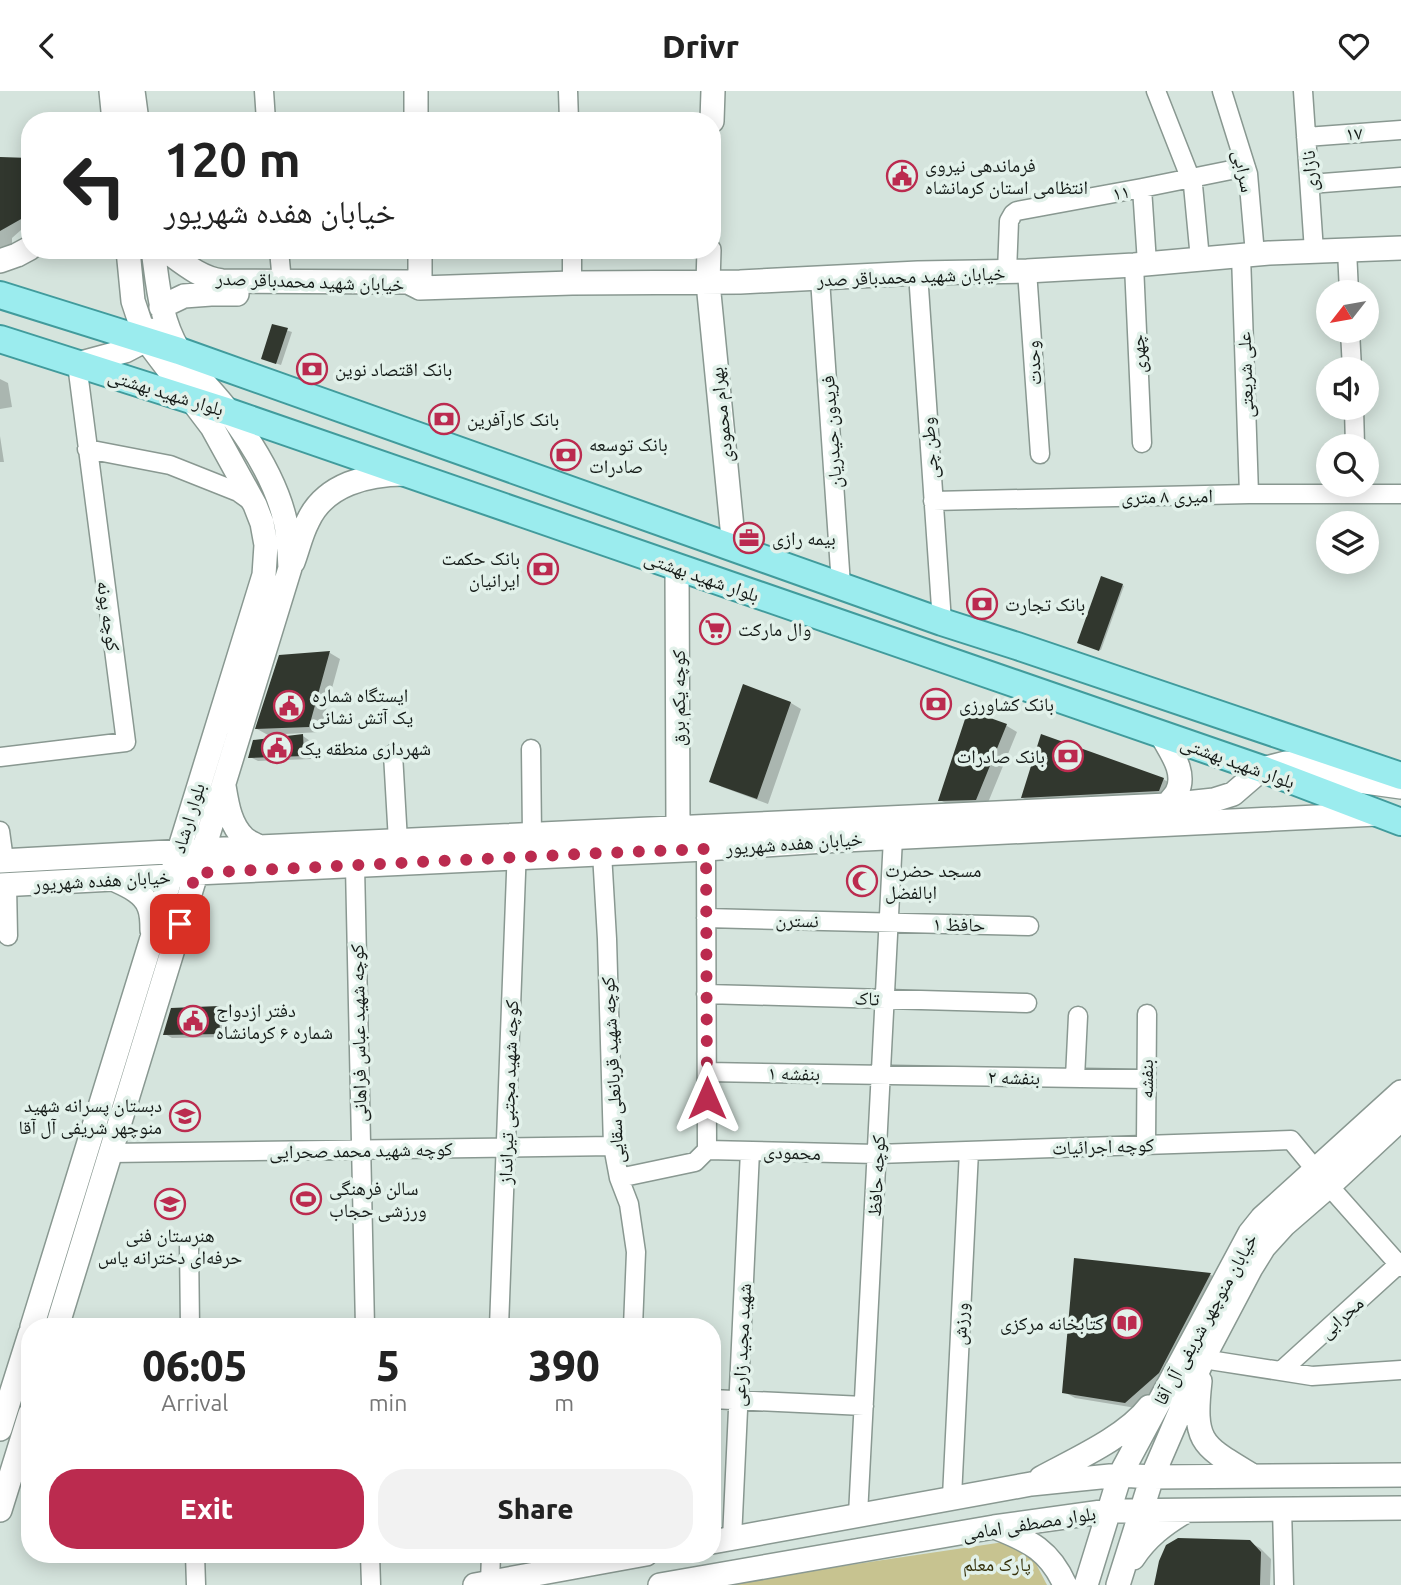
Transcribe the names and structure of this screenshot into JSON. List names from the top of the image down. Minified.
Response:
{"streets":{"main road":["خیابان شهید محمدباقر صدر","بلوار شهید بهشتی","بهرام محمودی","کوچه یکم برق","بلوار ارشاد","خیابان هفده شهریور","خیابان منوچهر شریفی آل آقا","بلوار مصطفی امامی"],"street":["۱۷","سرابی","نازاری","۱۱","چهری","وحدت","علی شریعتی","فریدون حیدریان","وطن چی","امیری ۸ متری","کوچه پونه","نسترن","حافظ ۱","تاک","کوچه شهید عباس فراهانی","کوچه شهید قربانعلی سقایی","بنفشه ۱","بنفشه ۲","بنفشه","کوچه شهید مجتبی تیرانداز","کوچه اجرائیات","کوچه شهید محمد صحرایی","محمودی","کوچه حافظ","محرابی","ورزش","شهید مجید زارعی"]},"crossings":[["۱۷","نازاری"],["سرابی","۱۱"],["سرابی","خیابان شهید محمدباقر صدر"],["سرابی","علی شریعتی"],["نازاری","خیابان شهید محمدباقر صدر"],["۱۱","خیابان شهید محمدباقر صدر"],["۱۱","چهری"],["۱۱","وحدت"],["خیابان شهید محمدباقر صدر","چهری"],["خیابان شهید محمدباقر صدر","وحدت"],["خیابان شهید محمدباقر صدر","علی شریعتی"],["خیابان شهید محمدباقر صدر","بهرام محمودی"],["خیابان شهید محمدباقر صدر","فریدون حیدریان"],["خیابان شهید محمدباقر صدر","وطن چی"],["خیابان شهید محمدباقر صدر","بلوار ارشاد"],["علی شریعتی","امیری ۸ متری"],["بلوار شهید بهشتی","بهرام محمودی"],["بلوار شهید بهشتی","فریدون حیدریان"],["بلوار شهید بهشتی","وطن چی"],["بلوار شهید بهشتی","کوچه پونه"],["بلوار شهید بهشتی","کوچه یکم برق"],["بلوار شهید بهشتی","بلوار ارشاد"],["بلوار شهید بهشتی","خیابان هفده شهریور"],["وطن چی","امیری ۸ متری"],["کوچه یکم برق","خیابان هفده شهریور"],["بلوار ارشاد","خیابان هفده شهریور"],["بلوار ارشاد","کوچه شهید محمد صحرایی"],["خیابان هفده شهریور","کوچه شهید عباس فراهانی"],["خیابان هفده شهریور","کوچه شهید قربانعلی سقایی"],["خیابان هفده شهریور","کوچه شهید مجتبی تیرانداز"],["خیابان هفده شهریور","کوچه حافظ"],["نسترن","حافظ ۱"],["نسترن","کوچه حافظ"],["حافظ ۱","کوچه حافظ"],["تاک","کوچه حافظ"],["کوچه شهید عباس فراهانی","کوچه شهید محمد صحرایی"],["کوچه شهید قربانعلی سقایی","کوچه شهید محمد صحرایی"],["بنفشه ۱","بنفشه ۲"],["بنفشه ۱","کوچه حافظ"],["بنفشه ۲","بنفشه"],["بنفشه ۲","کوچه حافظ"],["بنفشه","کوچه اجرائیات"],["کوچه شهید مجتبی تیرانداز","کوچه شهید محمد صحرایی"],["کوچه اجرائیات","محمودی"],["کوچه اجرائیات","کوچه حافظ"],["کوچه اجرائیات","خیابان منوچهر شریفی آل آقا"],["کوچه اجرائیات","ورزش"],["محمودی","کوچه حافظ"],["محمودی","شهید مجید زارعی"],["کوچه حافظ","بلوار مصطفی امامی"],["خیابان منوچهر شریفی آل آقا","بلوار مصطفی امامی"],["ورزش","بلوار مصطفی امامی"],["شهید مجید زارعی","بلوار مصطفی امامی"]],"parks":["پارک معلم"],"places":{"public building":["فرماندهی نیروی انتظامی استان کرمانشاه","ایستگاه شماره یک آتش نشانی","شهرداری منطقه یک","دفتر ازدواج شماره ۶ کرمانشاه"],"bank":["بانک اقتصاد نوین","بانک کارآفرین","بانک توسعه صادرات","بانک حکمت ایرانیان","بانک تجارت","بانک کشاورزی","بانک صادرات"],"office":["بیمه رازی"],"supermarket":["وال مارکت"],"mosque":["مسجد حضرت ابالفضل"],"school or university":["دبستان پسرانه شهید منوچهر شریفی آل آقا","هنرستان فنی حرفه‌ای دخترانه یاس"],"sports":["سالن فرهنگی ورزشی حجاب"],"library":["کتابخانه مرکزی"]},"north":"bottom left","page":{"header":"Drivr","turn":["120 m","خیابان هفده شهریور"],"eta":["06:05","Arrival","5","min","390","m"],"buttons":["Exit","Share"]}}
